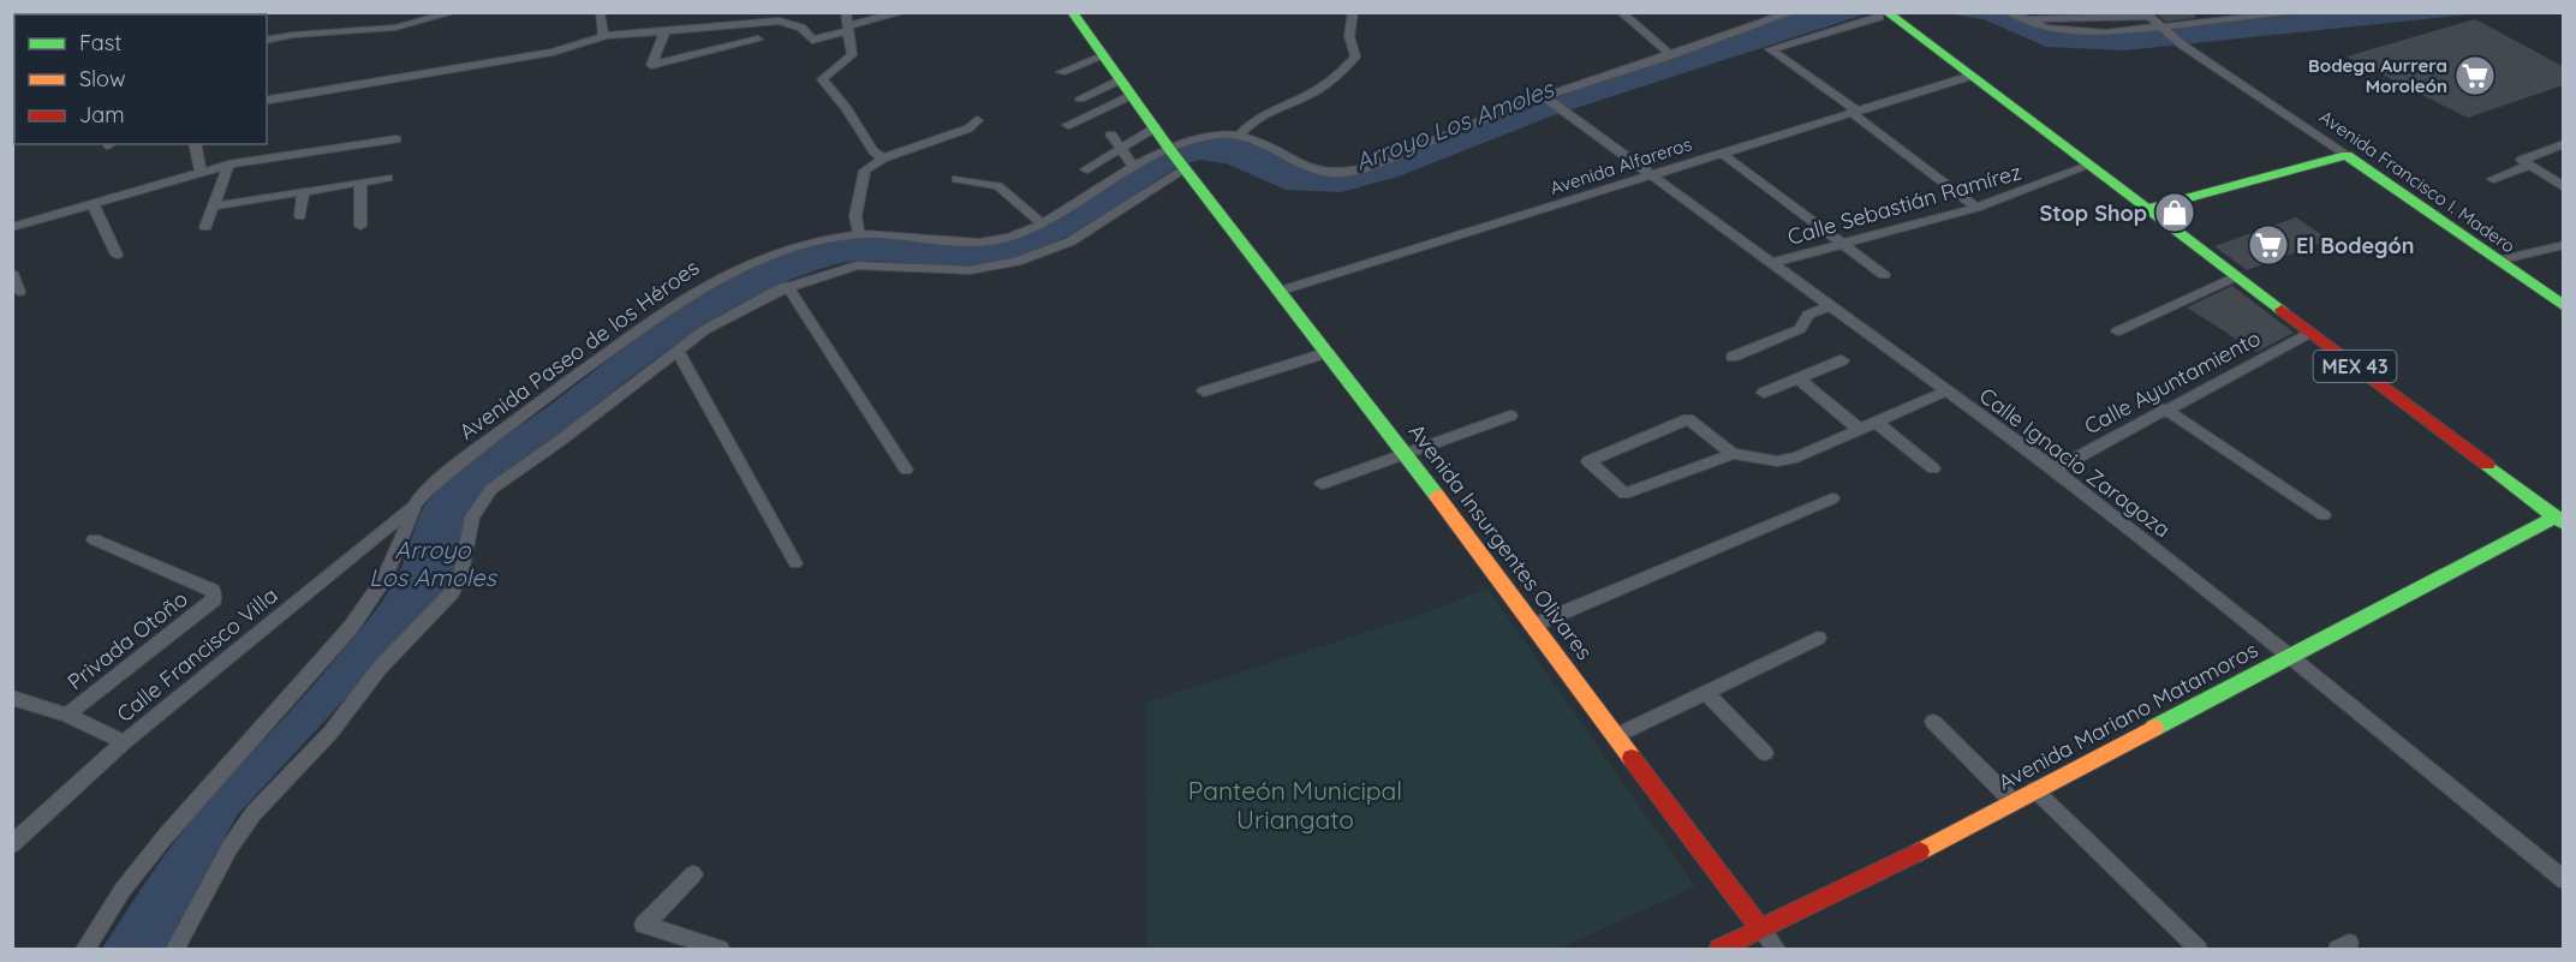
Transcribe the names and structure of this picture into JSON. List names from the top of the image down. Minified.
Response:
{"streets":{"street":["Avenida Alfareros","Avenida Francisco I. Madero","Calle Sebastián Ramírez","Avenida Paseo de los Héroes","MEX 43","Calle Ayuntamiento","Calle Ignacio Zaragoza","Avenida Insurgentes Olivares","Privada Otoño","Calle Francisco Villa","Avenida Mariano Matamoros"]},"crossings":[["Avenida Alfareros","MEX 43"],["Avenida Alfareros","Calle Ignacio Zaragoza"],["Avenida Alfareros","Avenida Insurgentes Olivares"],["Calle Sebastián Ramírez","MEX 43"],["Calle Sebastián Ramírez","Calle Ignacio Zaragoza"],["Avenida Paseo de los Héroes","Avenida Insurgentes Olivares"],["Avenida Paseo de los Héroes","Calle Francisco Villa"],["MEX 43","Calle Ayuntamiento"],["MEX 43","Avenida Mariano Matamoros"],["Calle Ayuntamiento","Calle Ignacio Zaragoza"],["Calle Ignacio Zaragoza","Avenida Mariano Matamoros"],["Avenida Insurgentes Olivares","Avenida Mariano Matamoros"]],"water":["Arroyo Los Amoles"],"parks":["Panteón Municipal Uriangato"],"places":{"supermarket":["Bodega Aurrera Moroleón","El Bodegón"],"shop":["Stop Shop"]},"legend":["Fast","Slow","Jam"]}
